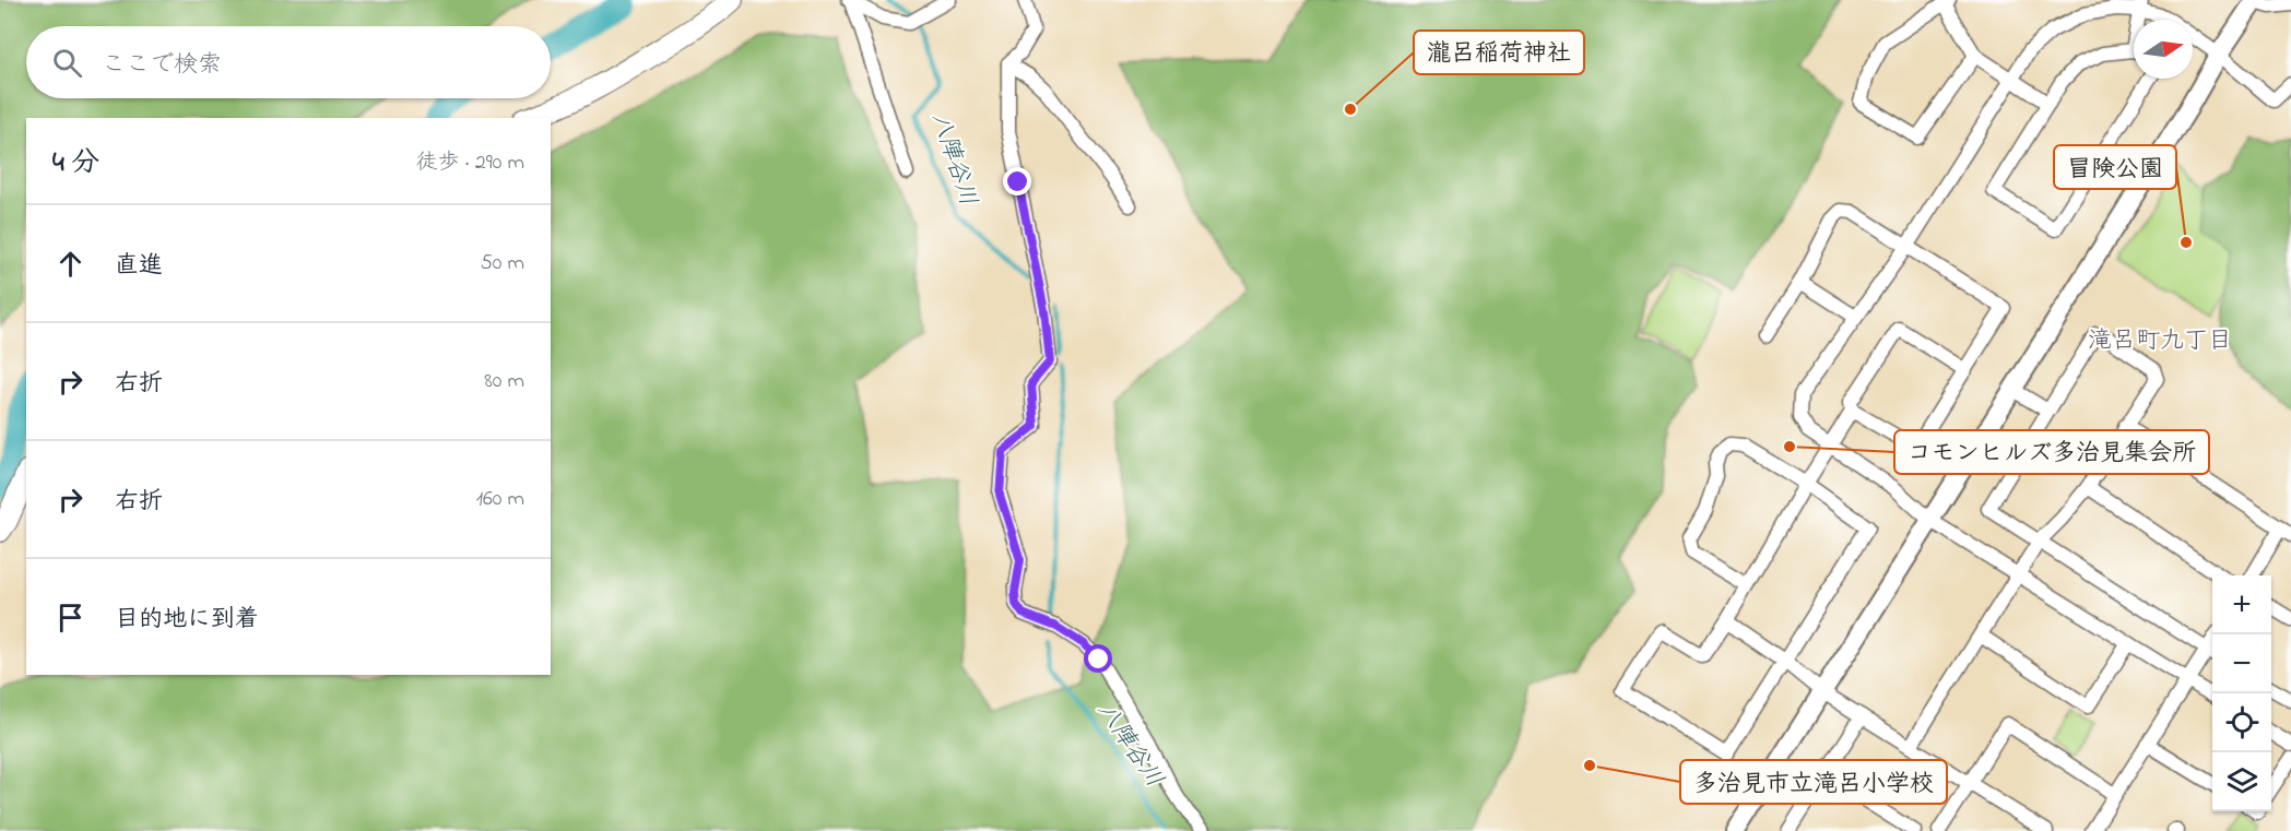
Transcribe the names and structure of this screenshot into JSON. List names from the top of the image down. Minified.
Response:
{"districts":["滝呂町九丁目"],"water":["八陣谷川"],"places":["瀧呂稲荷神社","冒険公園","コモンヒルズ多治見集会所","多治見市立滝呂小学校"],"north":"right","page":{"search":"ここで検索","heading":["4 分","徒歩 · 290 m"],"list":[["直進","50 m"],["右折","80 m"],["右折","160 m"],"目的地に到着"],"map_buttons":["+","−"]}}
